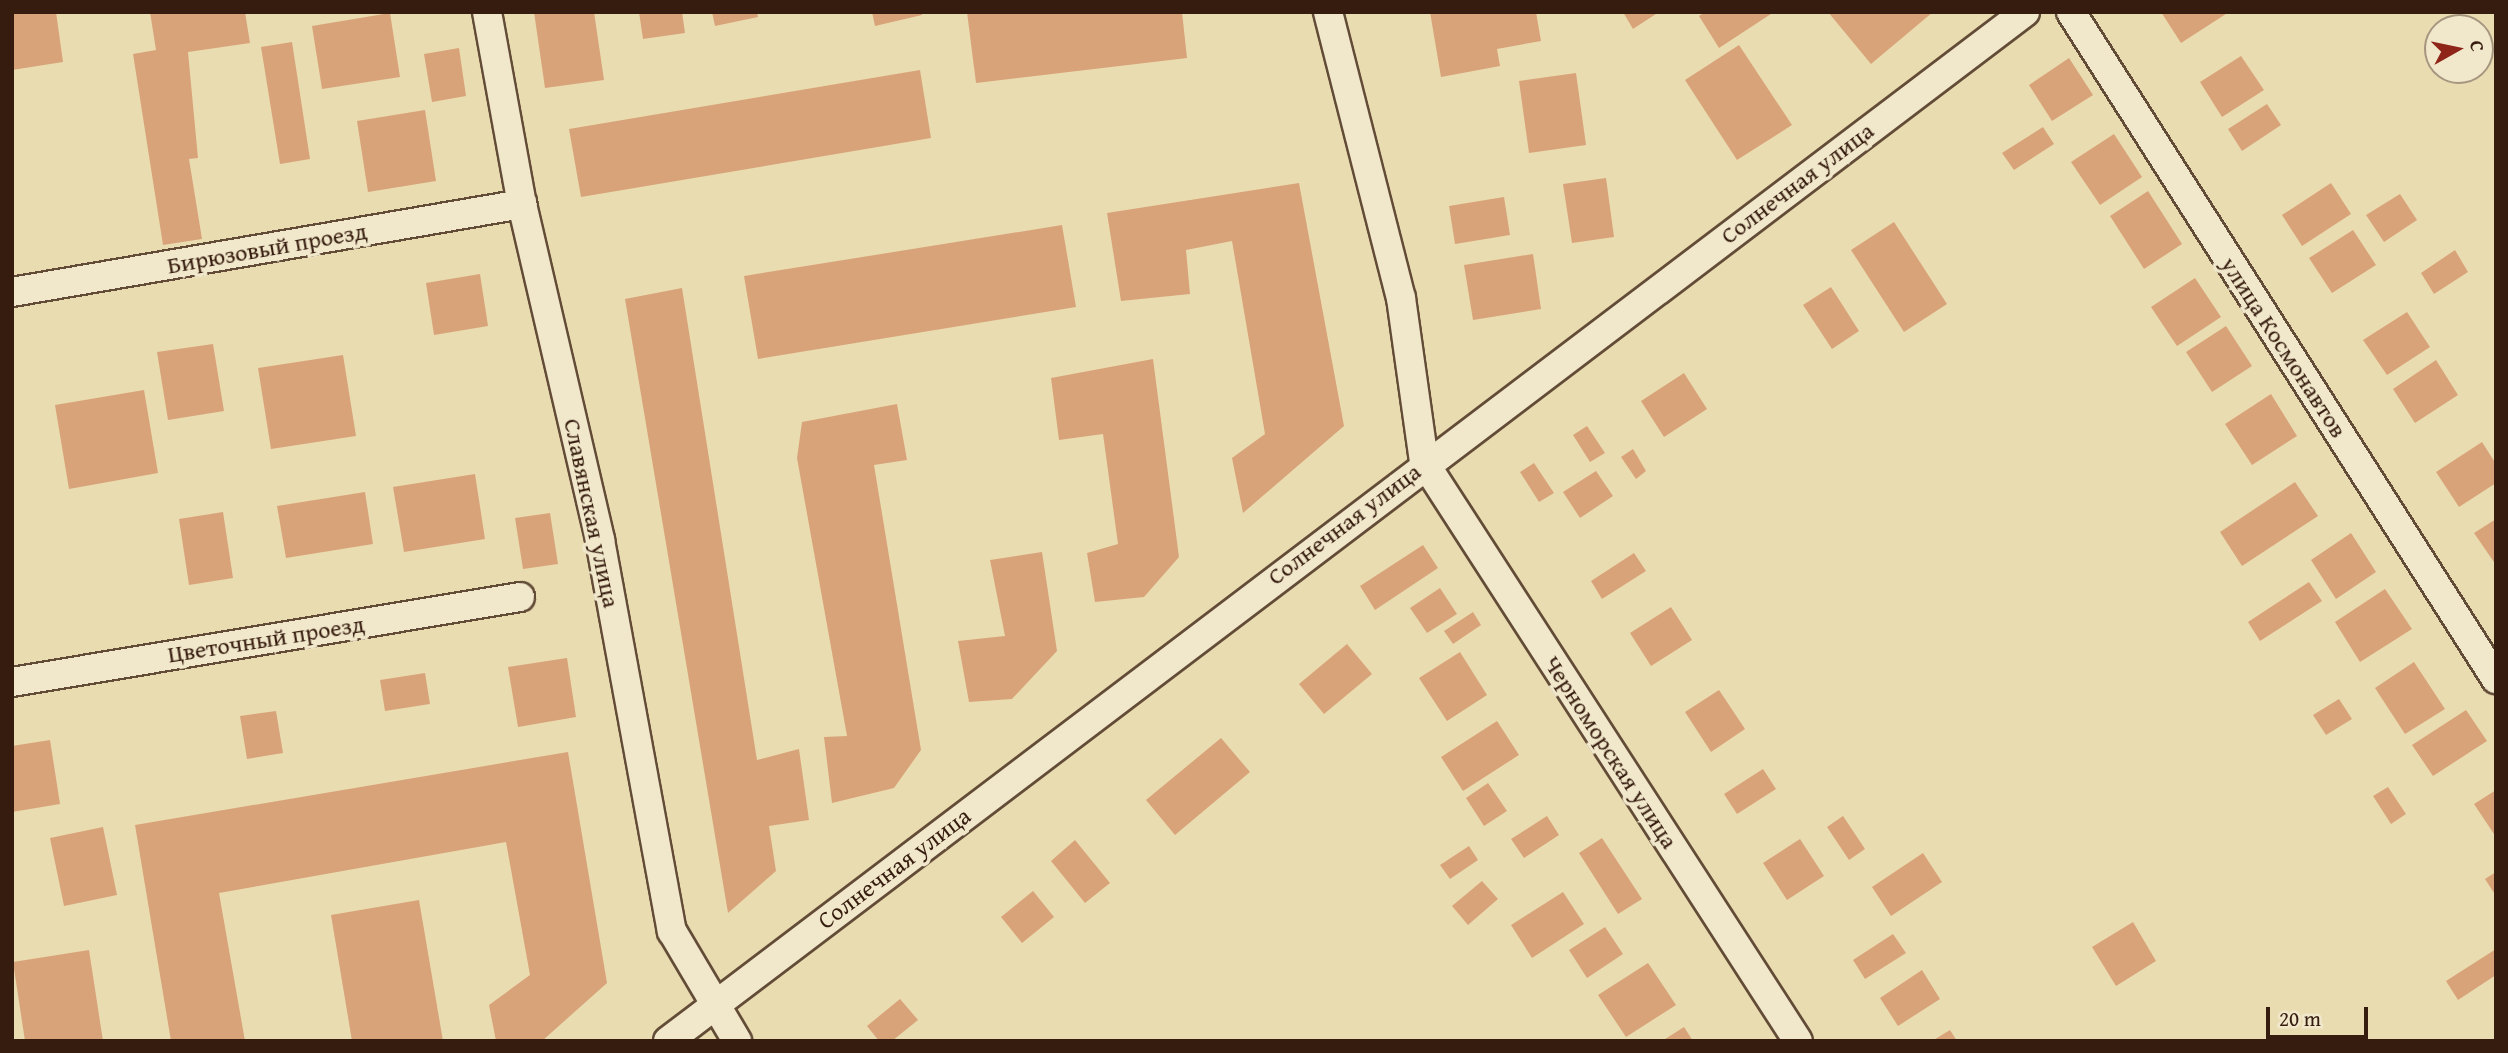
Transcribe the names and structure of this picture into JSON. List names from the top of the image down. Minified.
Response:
{"streets":{"street":["Солнечная улица","Бирюзовый проезд","улица Космонавтов","Славянская улица","Цветочный проезд","Черноморская улица"]},"crossings":[["Солнечная улица","Славянская улица"],["Солнечная улица","Черноморская улица"],["Бирюзовый проезд","Славянская улица"]],"scale_bar":"20 m","north":"right"}
